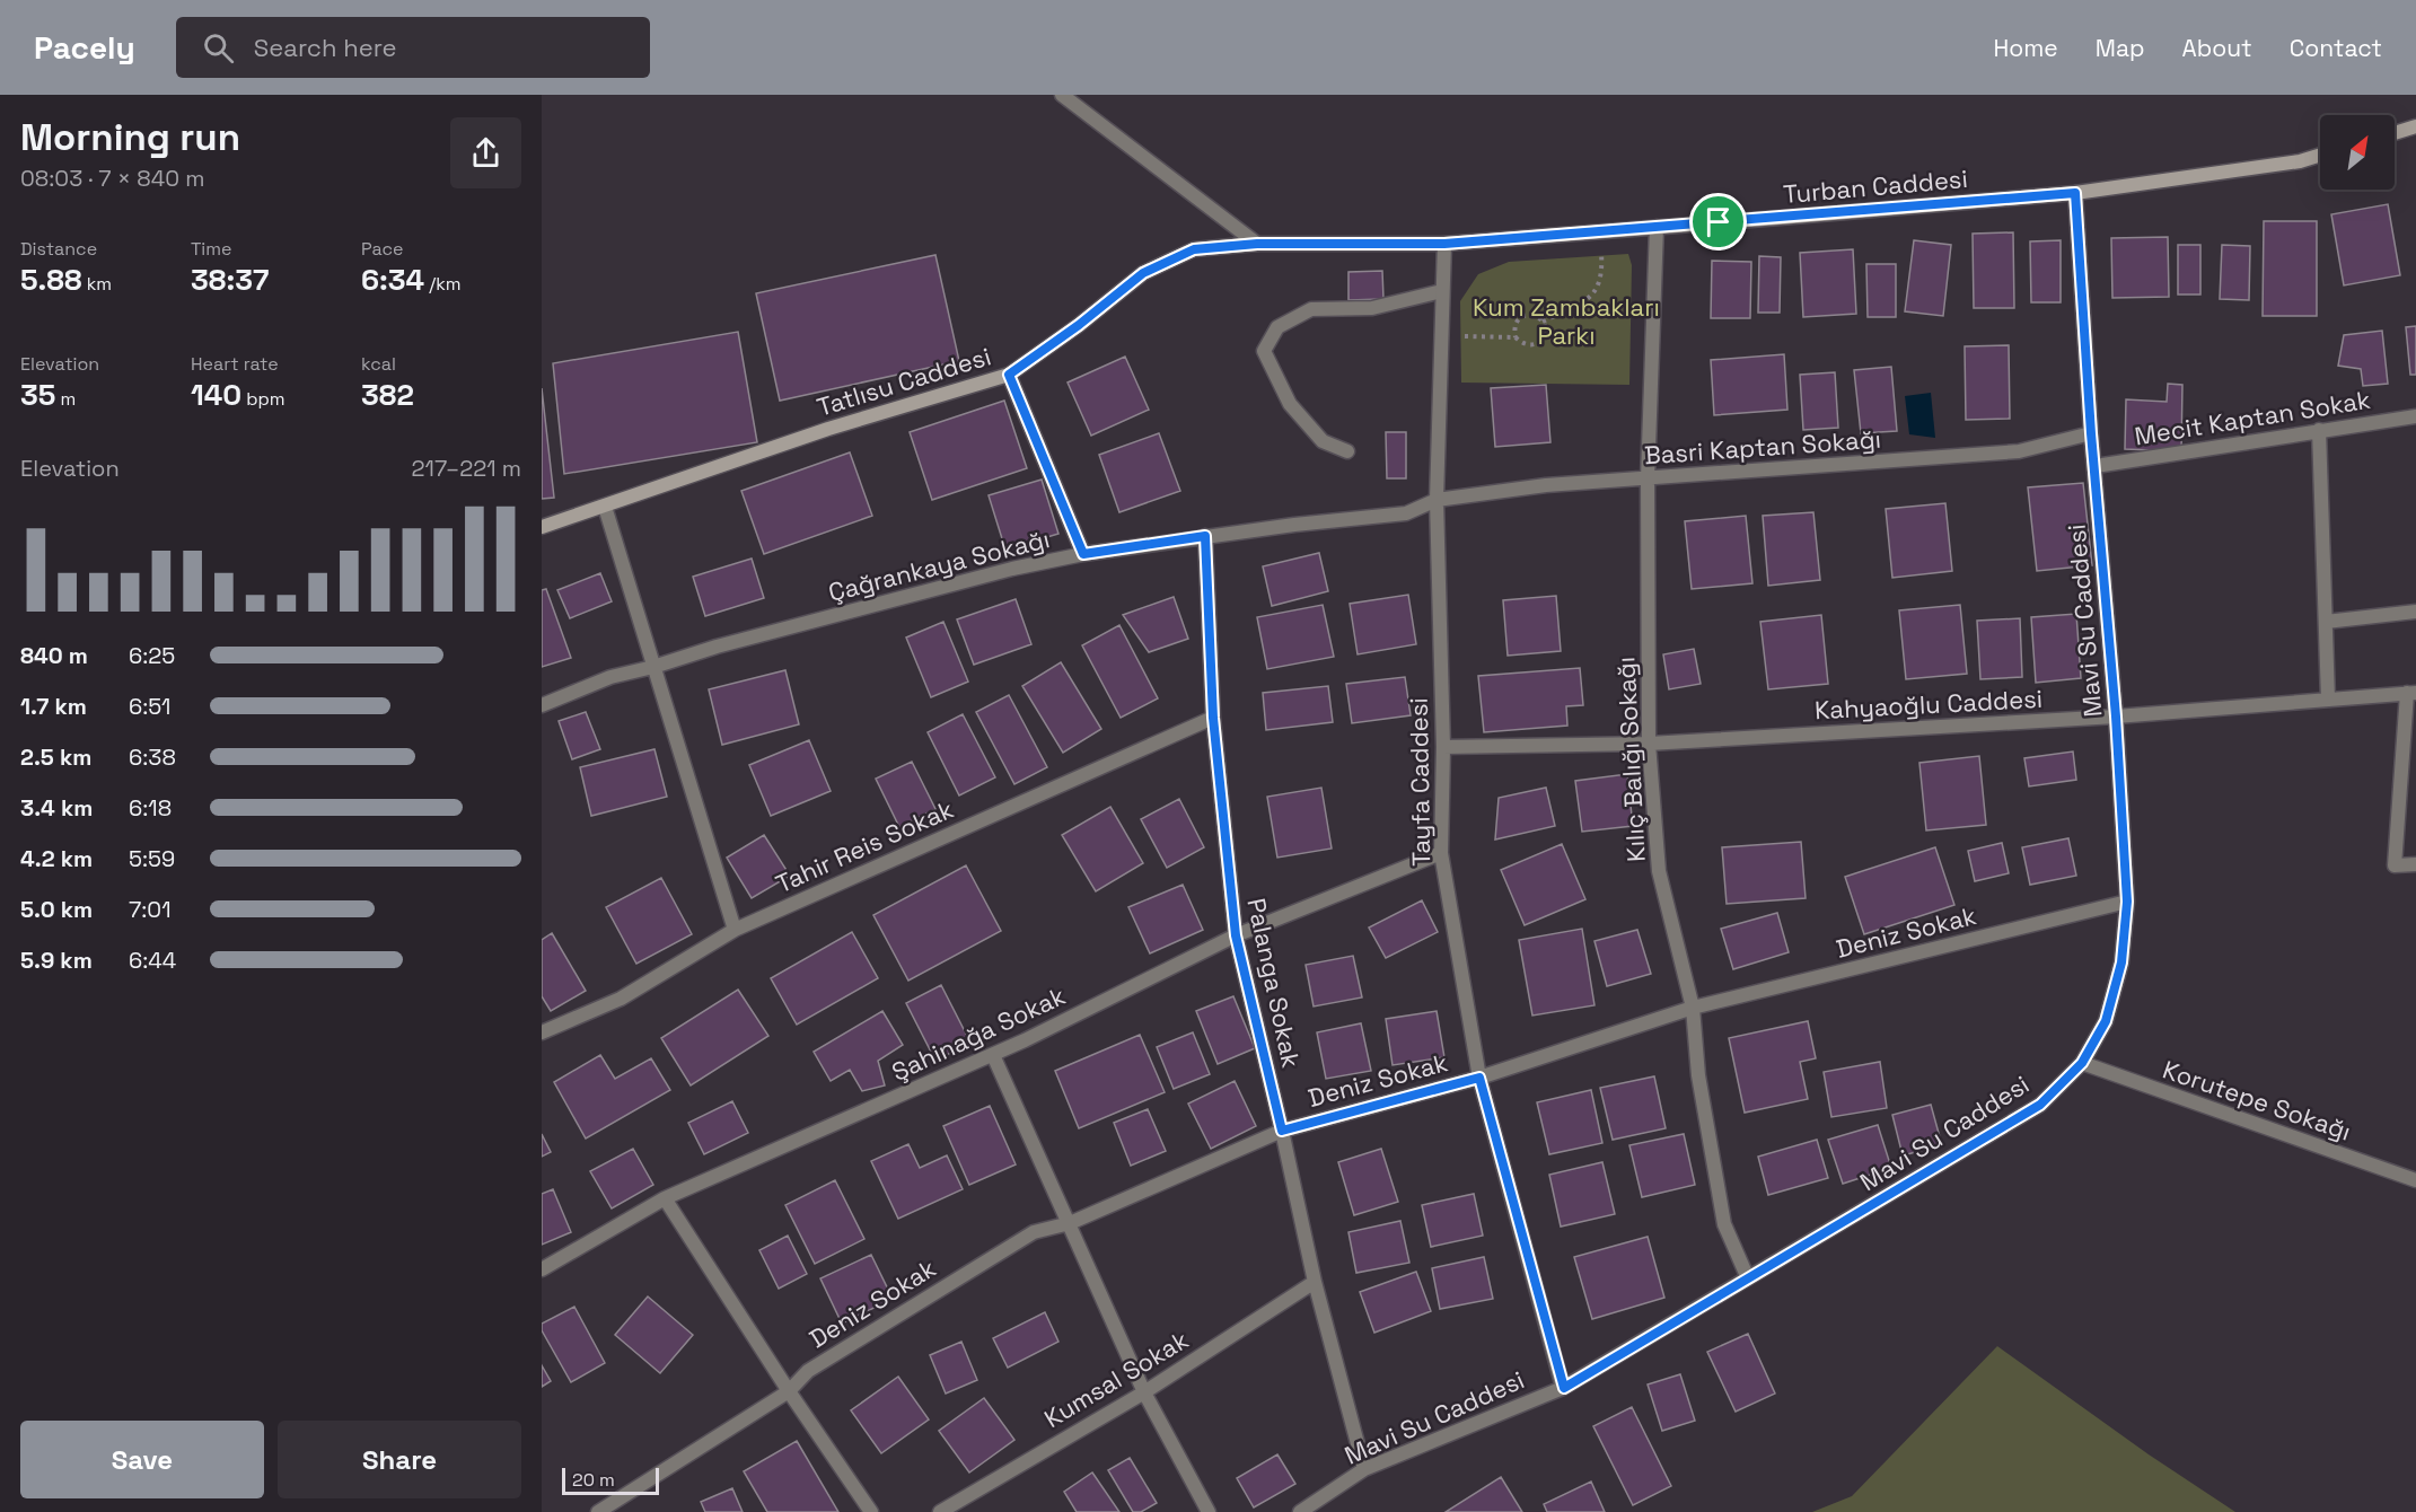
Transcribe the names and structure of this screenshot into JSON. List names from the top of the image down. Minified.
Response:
{"streets":{"main road":["Turban Caddesi","Tatlısu Caddesi"],"street":["Mecit Kaptan Sokak","Basri Kaptan Sokağı","Çağrankaya Sokağı","Mavi Su Caddesi","Kahyaoğlu Caddesi","Kılıç Balığı Sokağı","Tayfa Caddesi","Tahir Reis Sokak","Deniz Sokak","Palanga Sokak","Şahinağa Sokak","Korutepe Sokağı","Kumsal Sokak"]},"crossings":[["Turban Caddesi","Tatlısu Caddesi"],["Turban Caddesi","Mavi Su Caddesi"],["Turban Caddesi","Kılıç Balığı Sokağı"],["Turban Caddesi","Tayfa Caddesi"],["Mecit Kaptan Sokak","Mavi Su Caddesi"],["Basri Kaptan Sokağı","Çağrankaya Sokağı"],["Basri Kaptan Sokağı","Mavi Su Caddesi"],["Basri Kaptan Sokağı","Kılıç Balığı Sokağı"],["Basri Kaptan Sokağı","Tayfa Caddesi"],["Çağrankaya Sokağı","Tayfa Caddesi"],["Çağrankaya Sokağı","Palanga Sokak"],["Mavi Su Caddesi","Kahyaoğlu Caddesi"],["Mavi Su Caddesi","Kılıç Balığı Sokağı"],["Mavi Su Caddesi","Tayfa Caddesi"],["Mavi Su Caddesi","Deniz Sokak"],["Mavi Su Caddesi","Palanga Sokak"],["Mavi Su Caddesi","Korutepe Sokağı"],["Kahyaoğlu Caddesi","Kılıç Balığı Sokağı"],["Kahyaoğlu Caddesi","Tayfa Caddesi"],["Kılıç Balığı Sokağı","Deniz Sokak"],["Tayfa Caddesi","Deniz Sokak"],["Tayfa Caddesi","Şahinağa Sokak"],["Tahir Reis Sokak","Palanga Sokak"],["Deniz Sokak","Palanga Sokak"],["Palanga Sokak","Şahinağa Sokak"],["Palanga Sokak","Kumsal Sokak"]],"parks":["Kum Zambakları Parkı"],"scale_bar":"20 m","north":"top right","page":{"header":"Pacely","search":"Search here","nav":["Home","Map","About","Contact"],"heading":["Morning run","08:03 · 7 × 840 m"],"stats":[["Distance","5.88 km"],["Time","38:37"],["Pace","6:34 /km"],["Elevation","35 m"],["Heart rate","140 bpm"],["kcal","382"]],"chart":["Elevation","217–221 m"],"list":[{"name":"840 m","note":"6:25"},{"name":"1.7 km","note":"6:51"},{"name":"2.5 km","note":"6:38"},{"name":"3.4 km","note":"6:18"},{"name":"4.2 km","note":"5:59"},{"name":"5.0 km","note":"7:01"},{"name":"5.9 km","note":"6:44"}],"buttons":["Save","Share"],"scale":"20 m"}}
